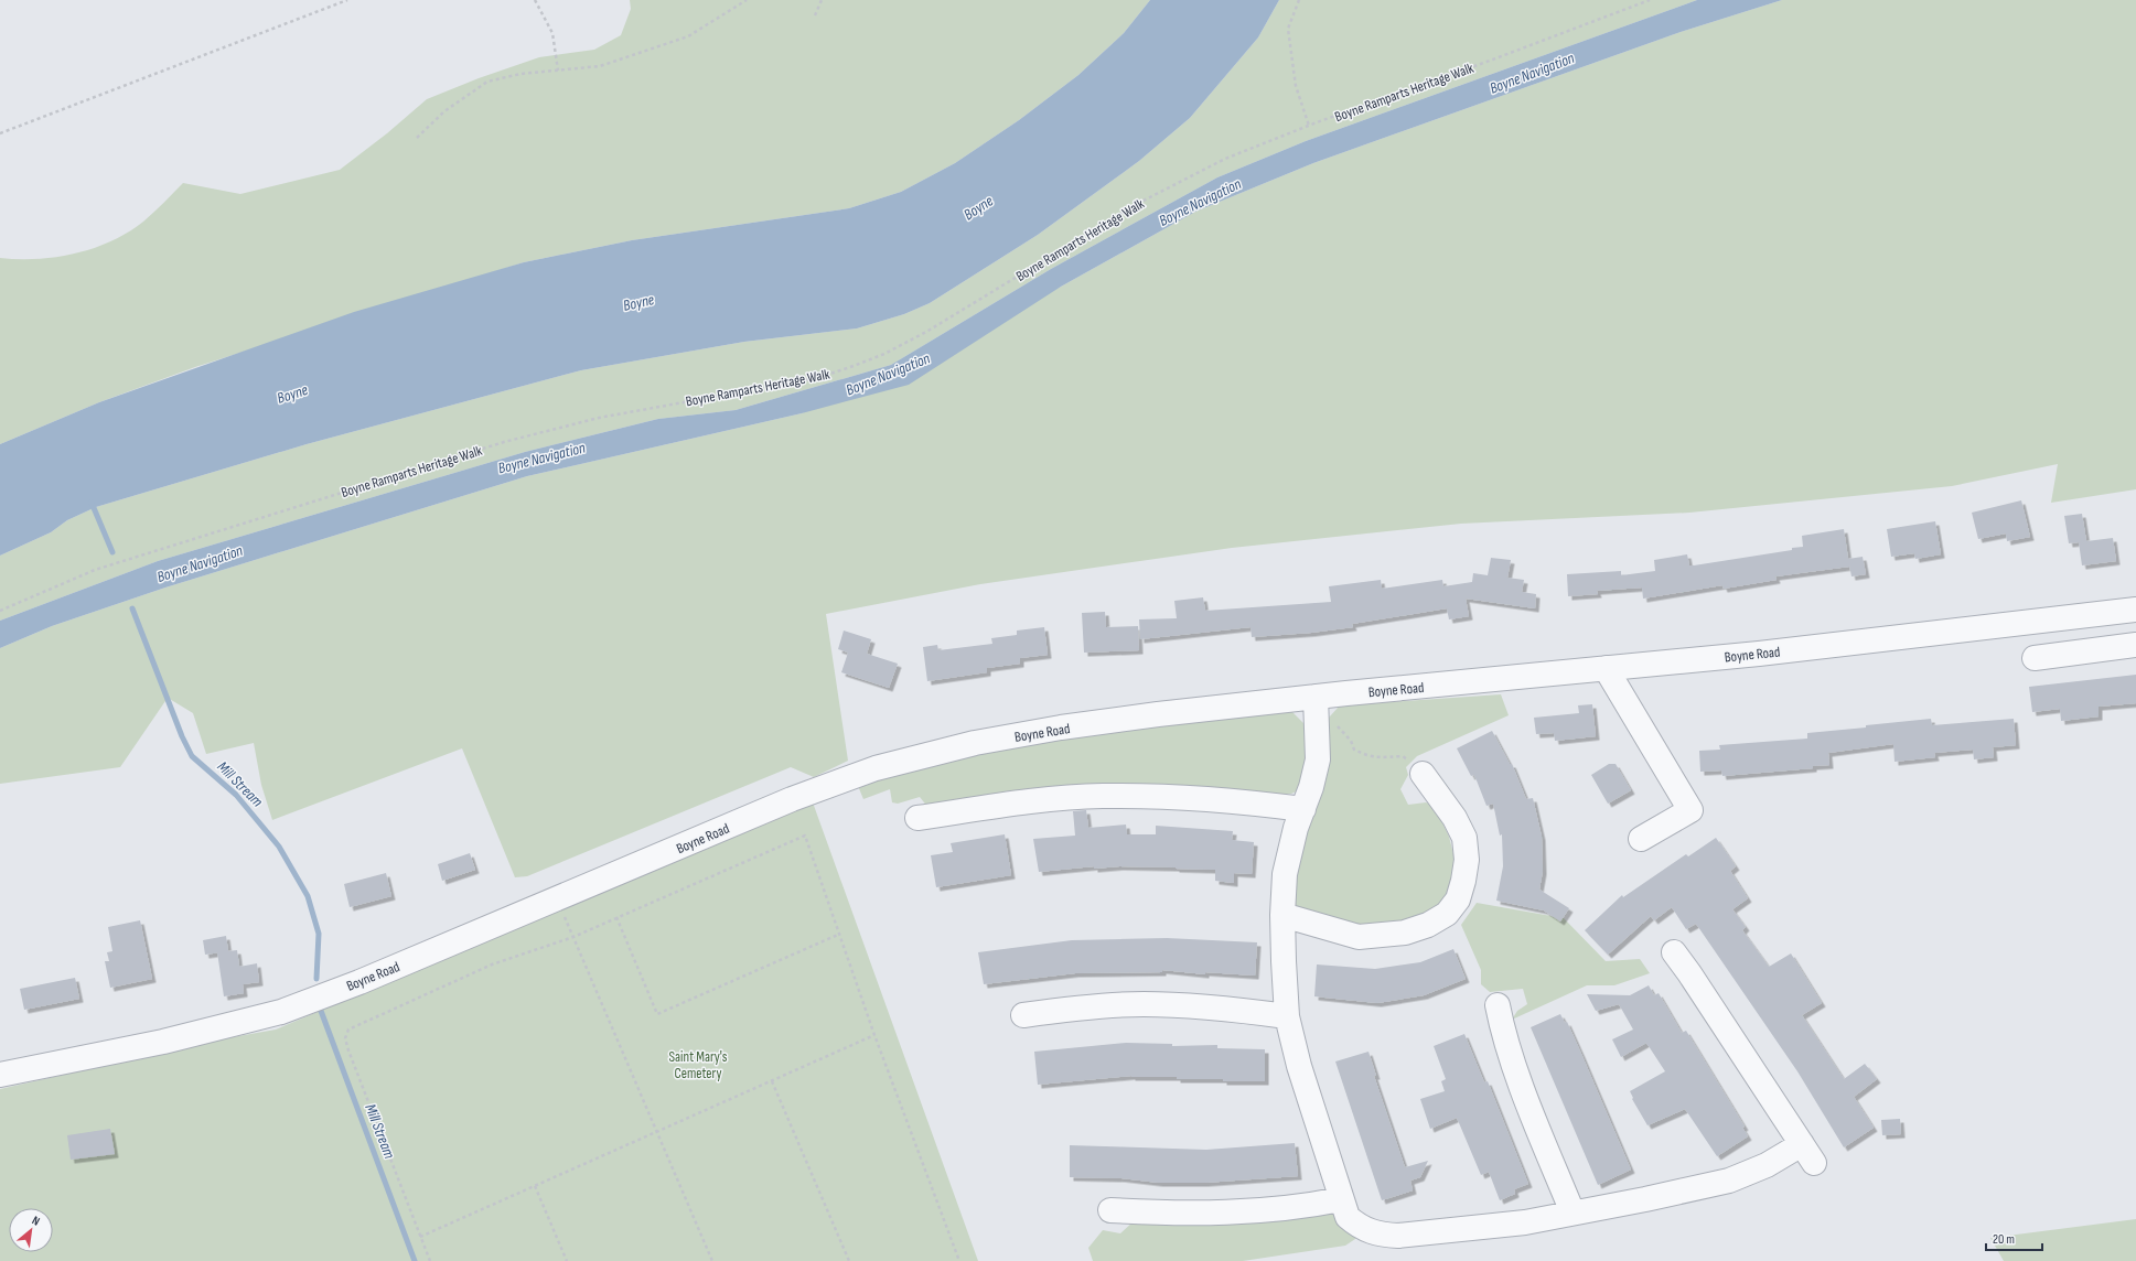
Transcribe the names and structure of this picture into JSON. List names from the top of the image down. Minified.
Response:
{"streets":{"street":["Boyne Road"],"path":["Boyne Ramparts Heritage Walk"]},"water":["Boyne Navigation","Boyne","Mill Stream"],"parks":["Saint Mary's Cemetery"],"scale_bar":"20 m","north":"top right"}
